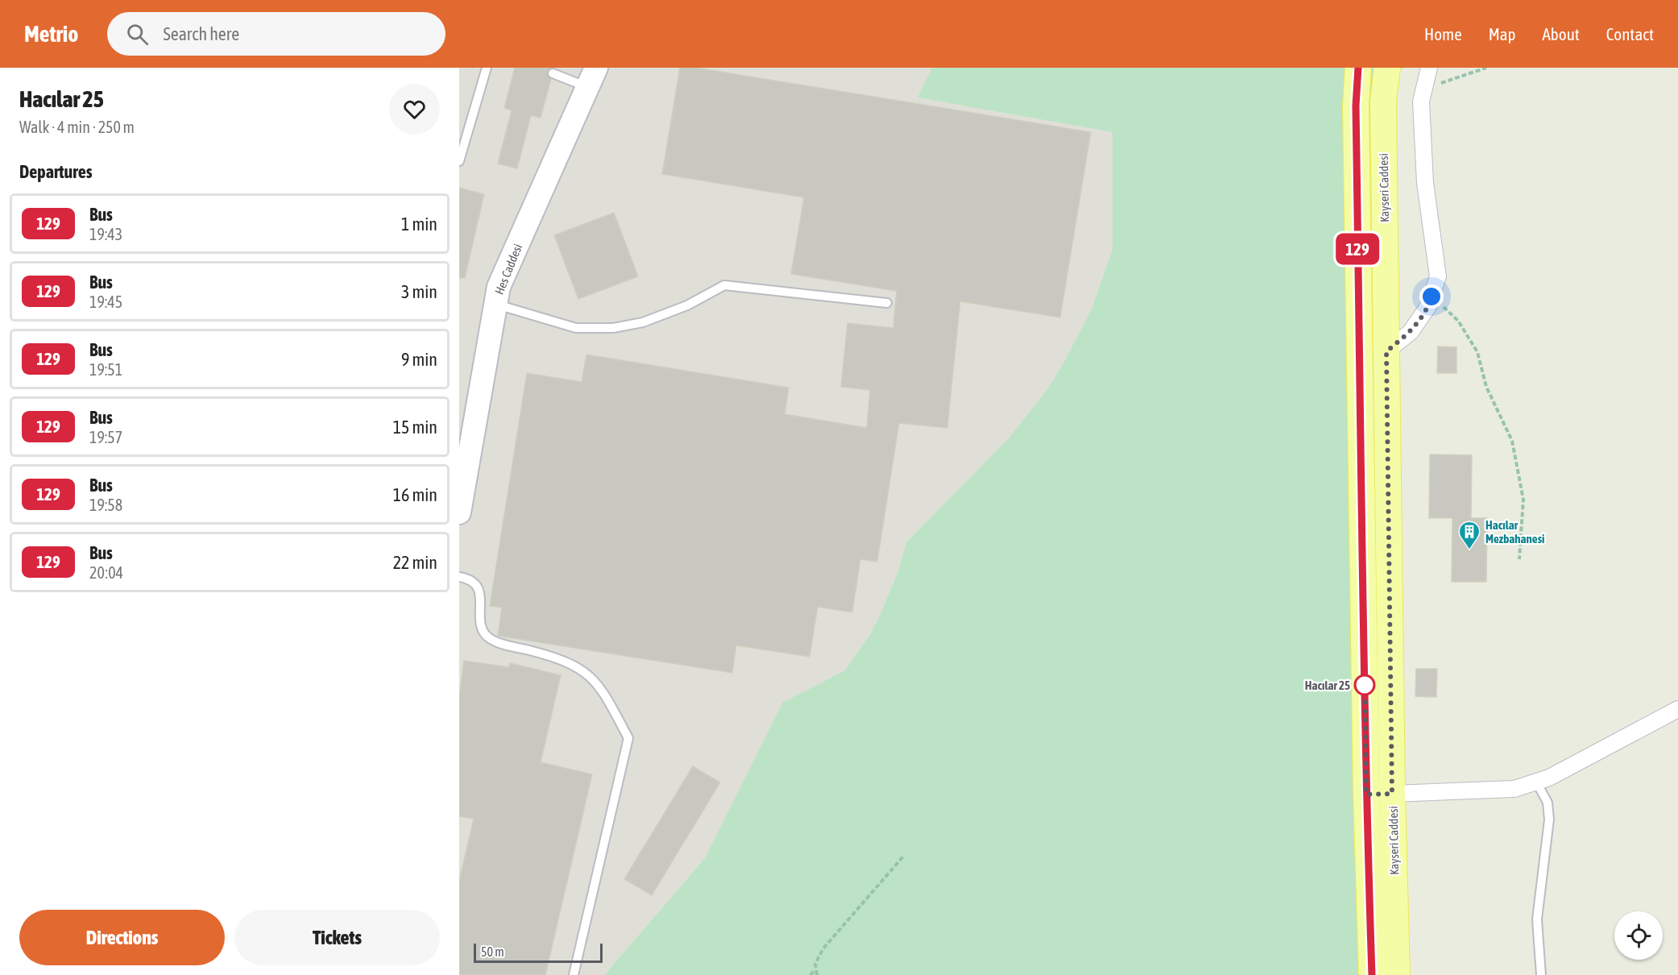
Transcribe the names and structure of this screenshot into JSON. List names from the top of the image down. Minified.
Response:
{"streets":{"main road":["Kayseri Caddesi"],"street":["Hes Caddesi"]},"places":{"building":["Hacılar Mezbahanesi"],"other":["Hacılar 25"]},"lines":["bus line 129"],"scale_bar":"50 m","page":{"header":"Metrio","search":"Search here","nav":["Home","Map","About","Contact"],"heading":[["Hacılar 25","Walk · 4 min · 250 m"],"Departures"],"on_map":"129","list":[{"mark":"129","name":"Bus","note":"19:43","value":"1 min"},{"mark":"129","name":"Bus","note":"19:45","value":"3 min"},{"mark":"129","name":"Bus","note":"19:51","value":"9 min"},{"mark":"129","name":"Bus","note":"19:57","value":"15 min"},{"mark":"129","name":"Bus","note":"19:58","value":"16 min"},{"mark":"129","name":"Bus","note":"20:04","value":"22 min"}],"buttons":["Directions","Tickets"],"scale":"50 m"}}
